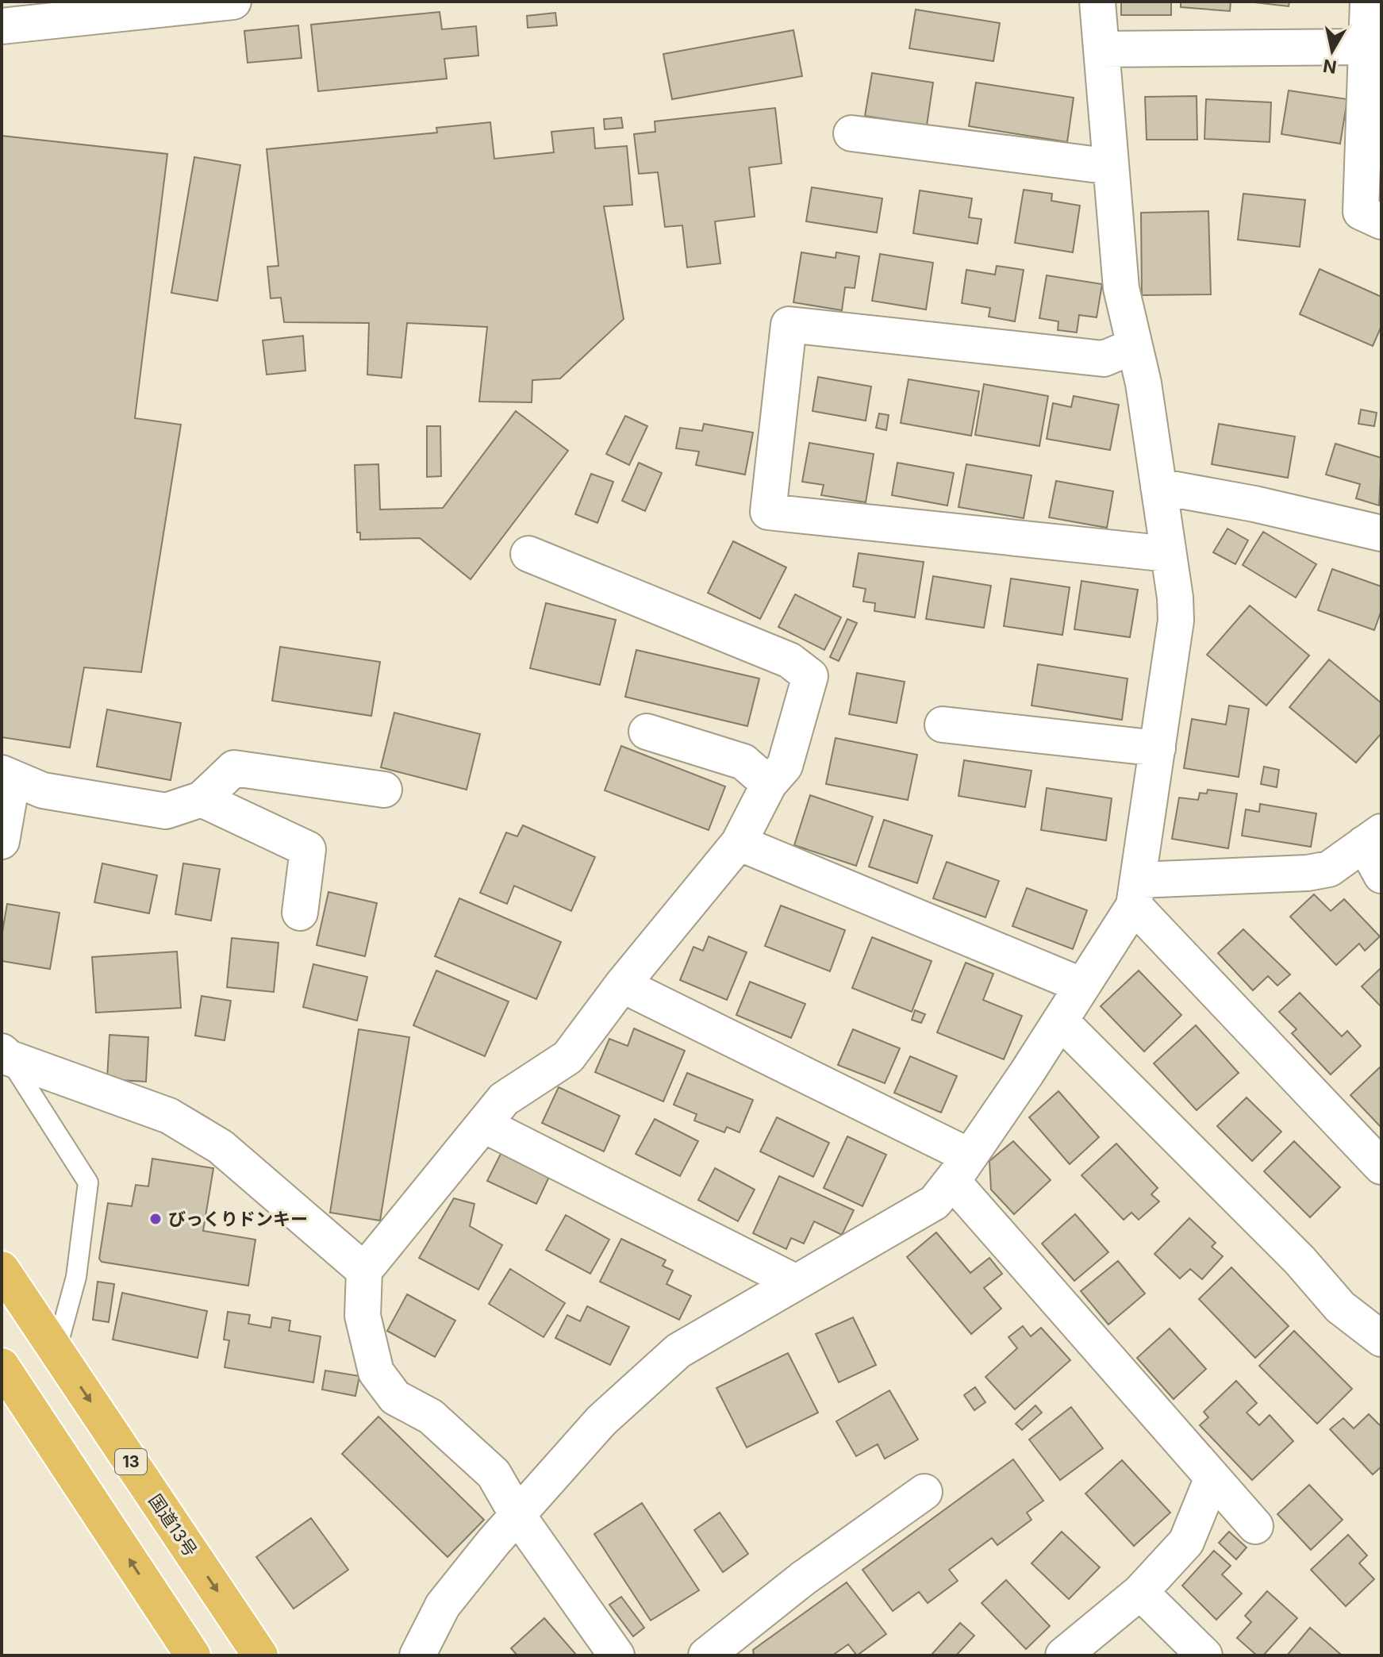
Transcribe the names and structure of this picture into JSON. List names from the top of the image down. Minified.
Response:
{"streets":{"highway":["13","国道13号"]},"places":["びっくりドンキー"],"north":"bottom"}
